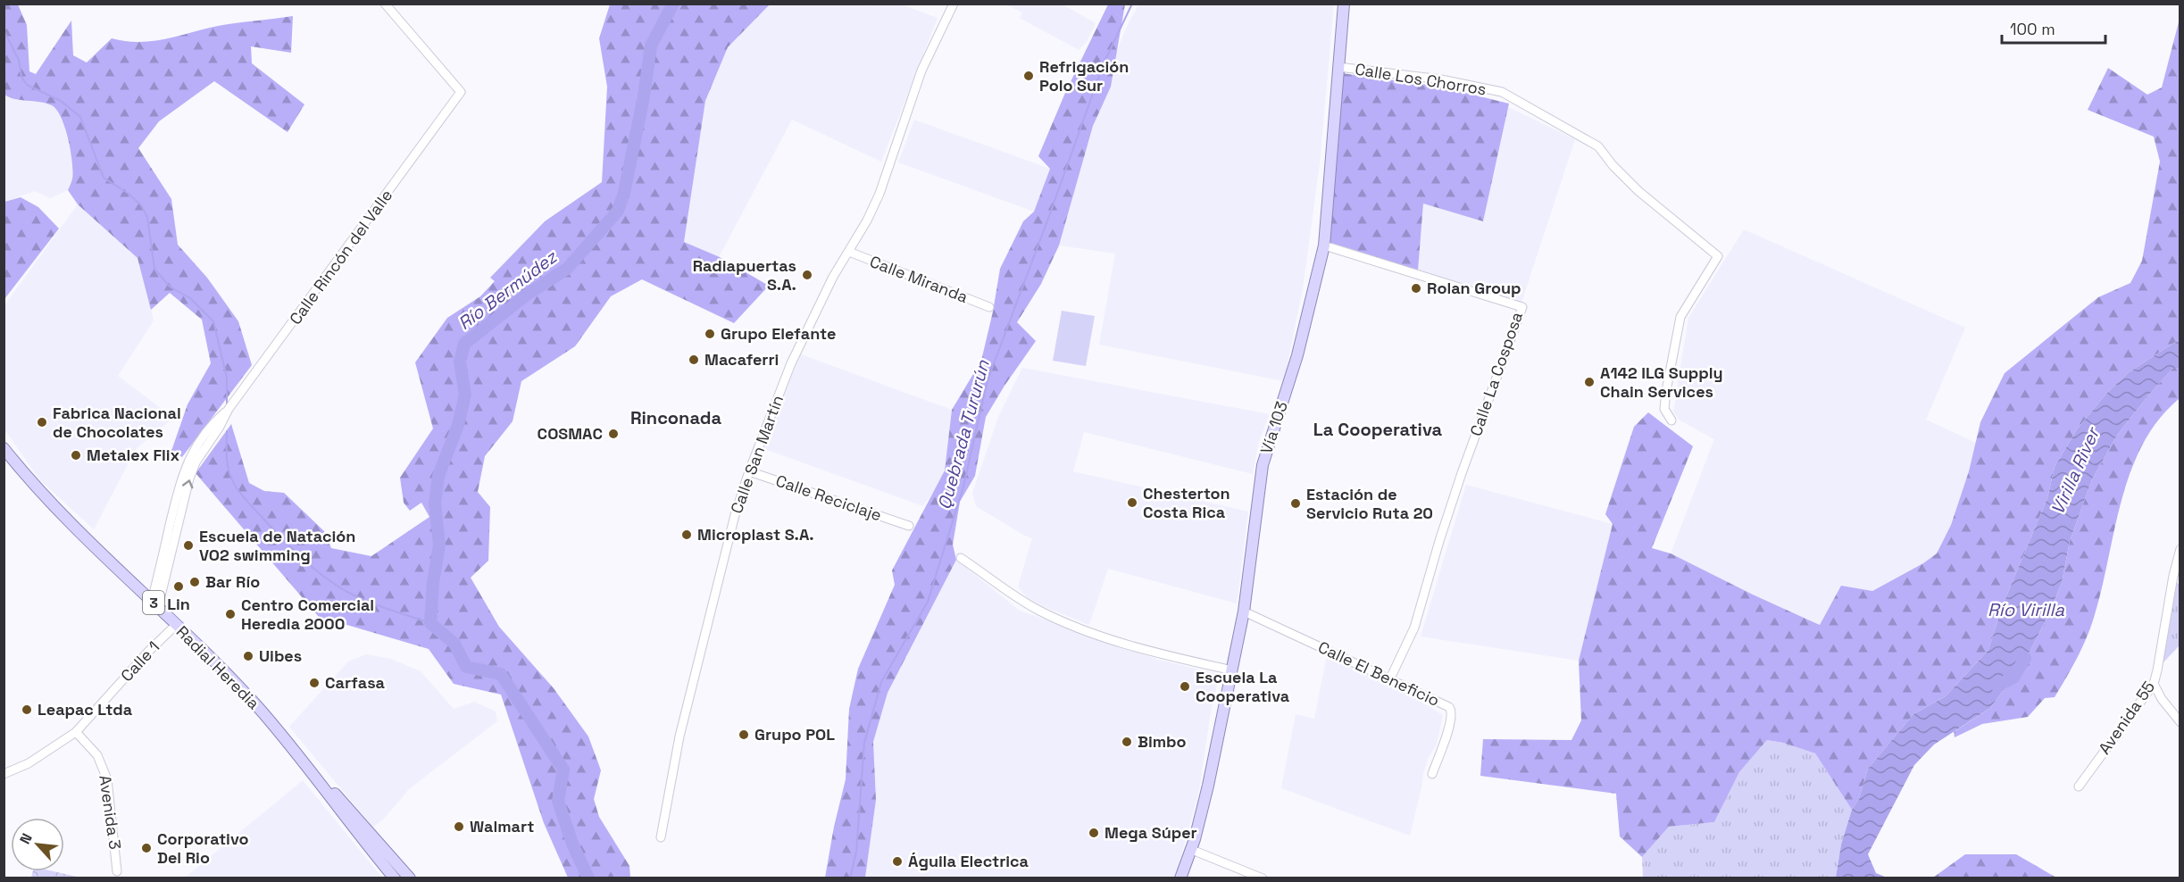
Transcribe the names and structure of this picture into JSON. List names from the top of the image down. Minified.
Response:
{"streets":{"main road":["Vía 103","3","Radial Heredia"],"street":["Calle Los Chorros","Calle Rincón del Valle","Calle Miranda","Calle La Cosposa","Calle San Martín","Calle Reciclaje","Calle 1","Calle El Beneficio","Avenida 55","Avenida 3"]},"crossings":[["Calle Los Chorros","Vía 103"],["Calle Rincón del Valle","Radial Heredia"],["Calle Miranda","Calle San Martín"],["Calle La Cosposa","Vía 103"],["Calle La Cosposa","Calle El Beneficio"],["Vía 103","Calle El Beneficio"],["Calle San Martín","Calle Reciclaje"],["Calle 1","Radial Heredia"],["Calle 1","Avenida 3"]],"districts":["Rinconada","La Cooperativa"],"water":["Río Bermúdez","Quebrada Tururún","Virilla River","Río Virilla"],"places":["Refrigación Polo Sur","Radiapuertas S.A.","Rolan Group","Grupo Elefante","Macaferri","A142 ILG Supply Chain Services","Fabrica Nacional de Chocolates","COSMAC","Metalex Flix","Chesterton Costa Rica","Estación de Servicio Ruta 20","Microplast S.A.","Escuela de Natación VO2 swimming","Bar Río","Lin","Centro Comercial Heredia 2000","Uibes","Carfasa","Escuela La Cooperativa","Leapac Ltda","Grupo POL","Bimbo","Walmart","Mega Súper","Corporativo Del Rio","Águila Electrica"],"scale_bar":"100 m","north":"top left"}
